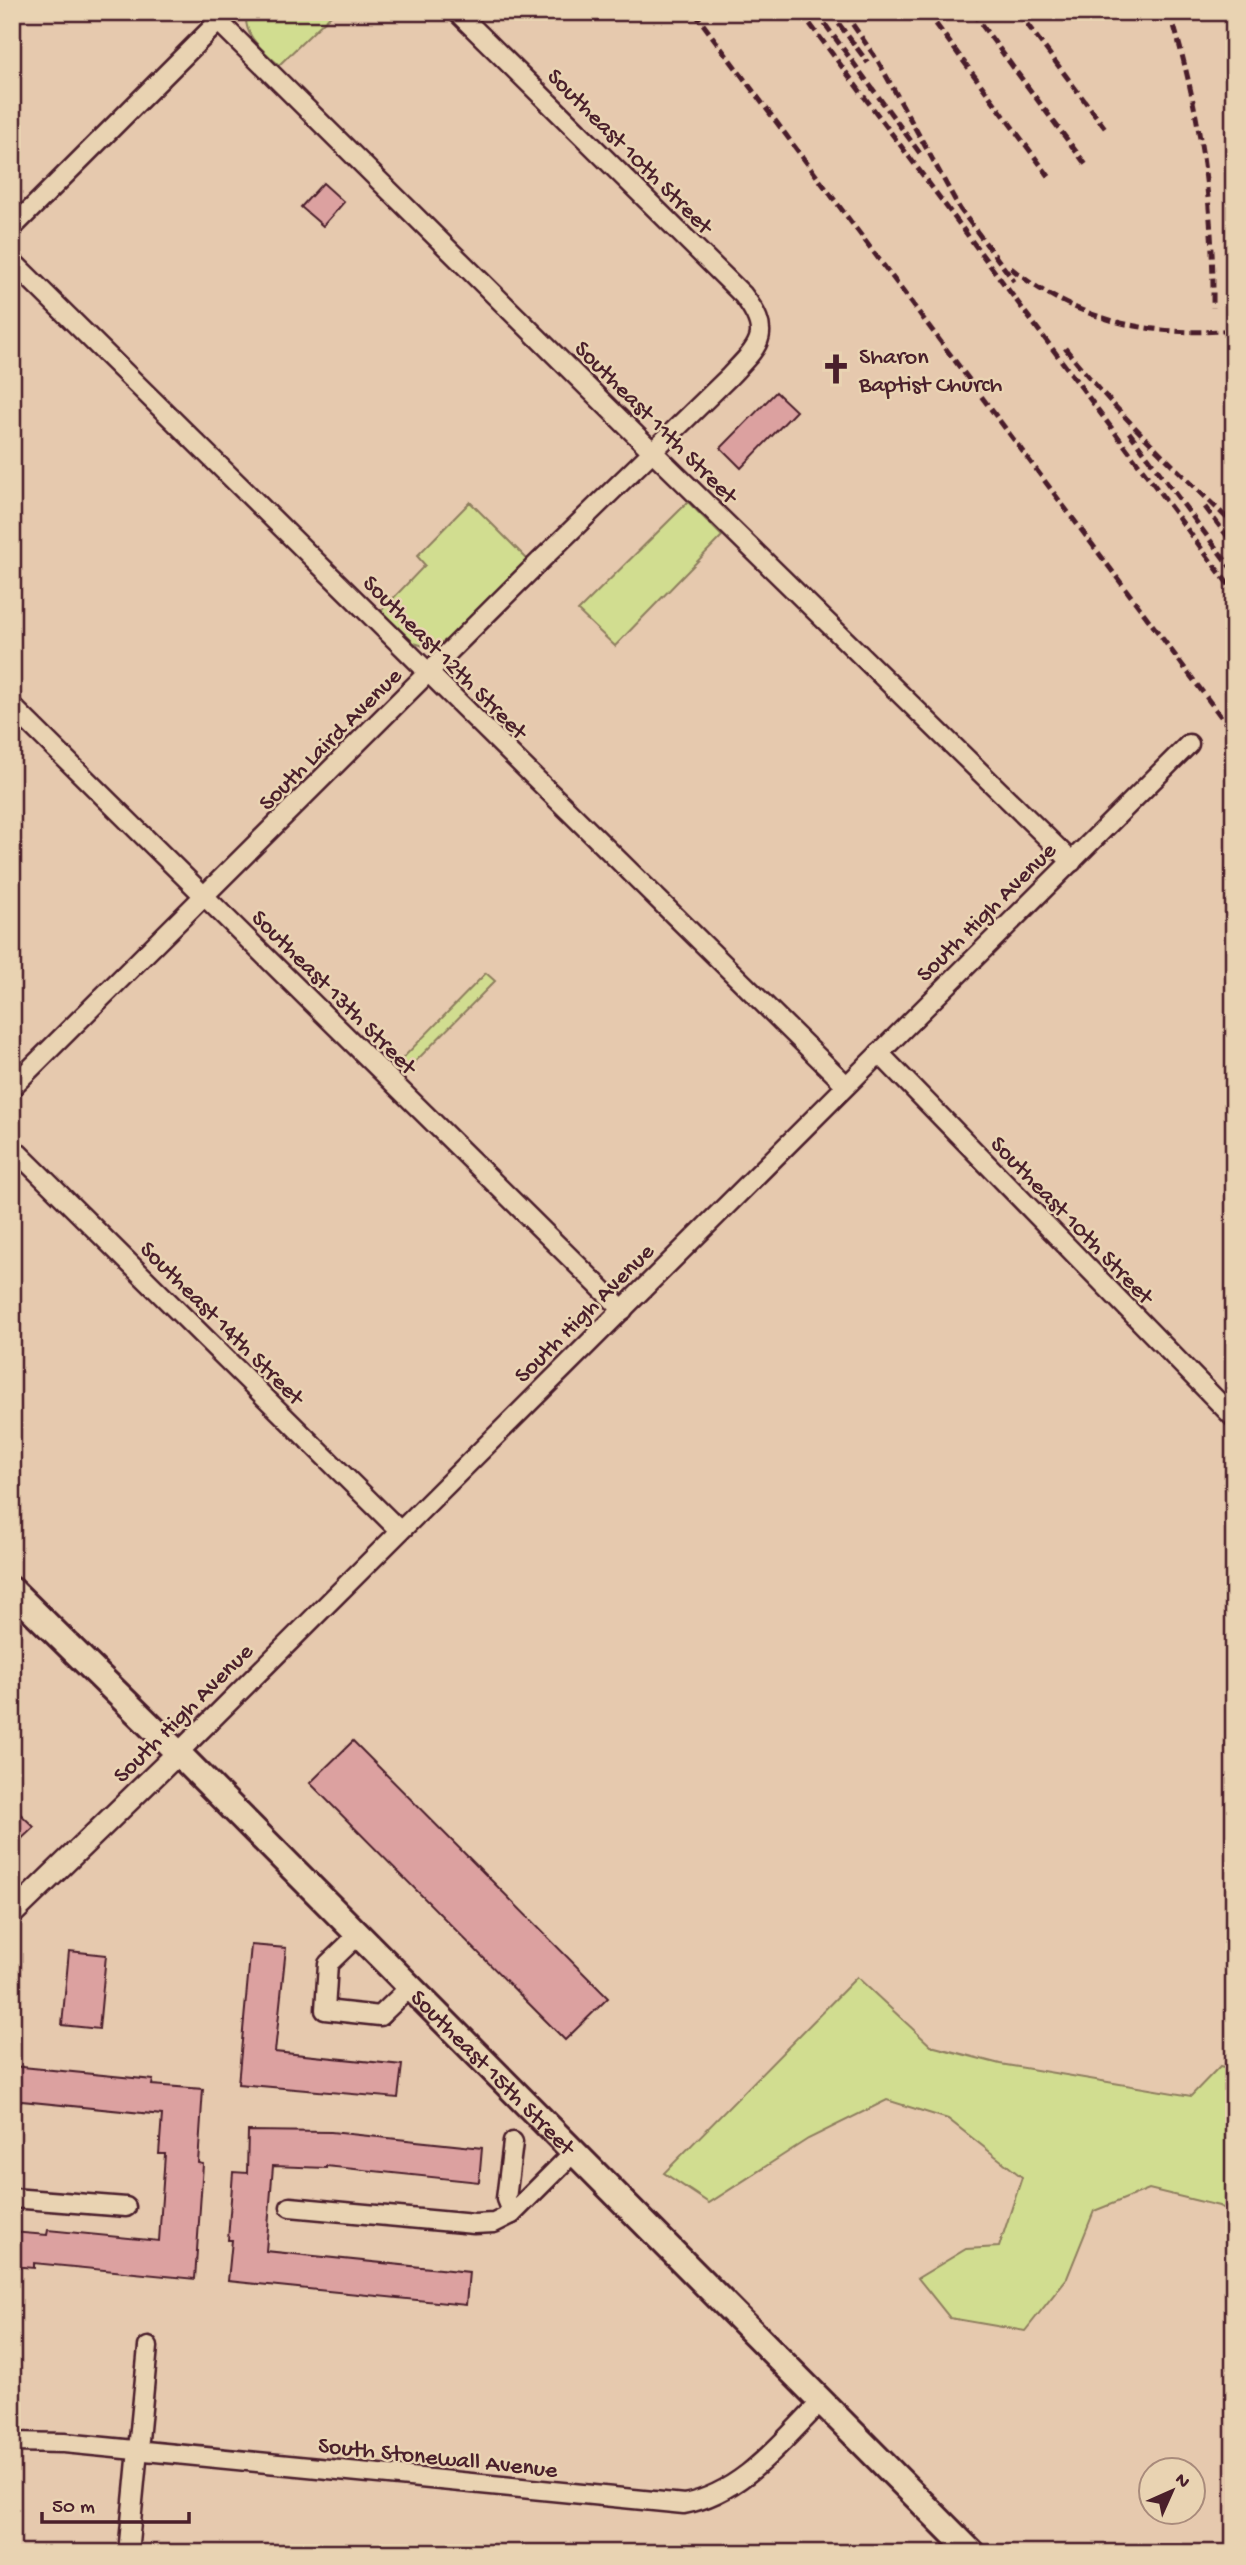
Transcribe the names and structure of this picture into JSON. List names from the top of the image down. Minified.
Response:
{"streets":{"main road":["Southeast 15th Street"],"street":["Southeast 10th Street","Southeast 11th Street","Southeast 12th Street","South Laird Avenue","South High Avenue","Southeast 13th Street","Southeast 14th Street","South Stonewall Avenue"]},"crossings":[["Southeast 10th Street","South Laird Avenue"],["Southeast 10th Street","South High Avenue"],["Southeast 11th Street","South Laird Avenue"],["Southeast 11th Street","South High Avenue"],["Southeast 12th Street","South Laird Avenue"],["Southeast 12th Street","South High Avenue"],["South Laird Avenue","Southeast 13th Street"],["South High Avenue","Southeast 13th Street"],["South High Avenue","Southeast 14th Street"],["South High Avenue","Southeast 15th Street"],["Southeast 15th Street","South Stonewall Avenue"]],"places":{"church":["Sharon Baptist Church"]},"scale_bar":"50 m","north":"top right"}
